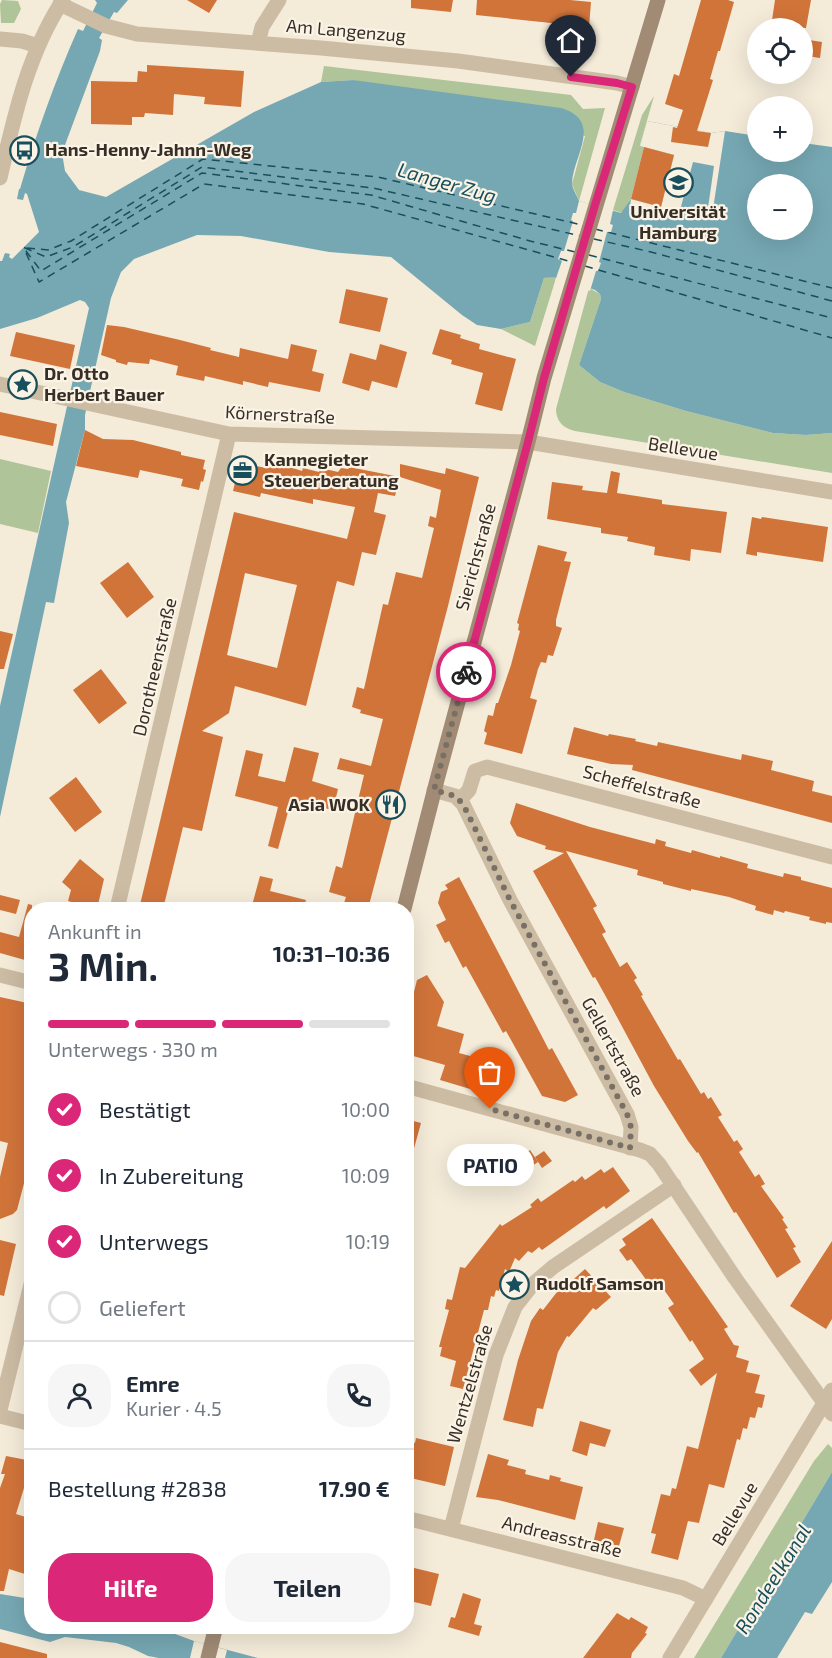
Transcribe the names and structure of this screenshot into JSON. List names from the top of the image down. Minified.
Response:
{"streets":{"main road":["Sierichstraße"],"street":["Am Langenzug","Körnerstraße","Bellevue","Dorotheenstraße","Scheffelstraße","Gellertstraße","Wentzelstraße","Andreasstraße"]},"crossings":[["Am Langenzug","Sierichstraße"],["Körnerstraße","Bellevue"],["Körnerstraße","Sierichstraße"],["Körnerstraße","Dorotheenstraße"],["Bellevue","Sierichstraße"],["Bellevue","Andreasstraße"],["Scheffelstraße","Gellertstraße"],["Wentzelstraße","Andreasstraße"]],"water":["Langer Zug","Rondeelkanal"],"places":{"bus stop":["Hans-Henny-Jahnn-Weg"],"school or university":["Universität Hamburg"],"place":["Dr. Otto Herbert Bauer","Rudolf Samson"],"office":["Kannegieter Steuerberatung"],"restaurant":["Asia WOK"],"other":["PATIO"]},"page":{"map_buttons":["+","−"],"heading":["3 Min.","Ankunft in","10:31–10:36"],"panel":["Emre","Kurier · 4.5","Bestellung #2838","17.90 €"],"bar":"Unterwegs · 330 m","list":[["Bestätigt","10:00"],["In Zubereitung","10:09"],["Unterwegs","10:19"],"Geliefert"],"bubble":"PATIO","buttons":["Hilfe","Teilen"]}}
